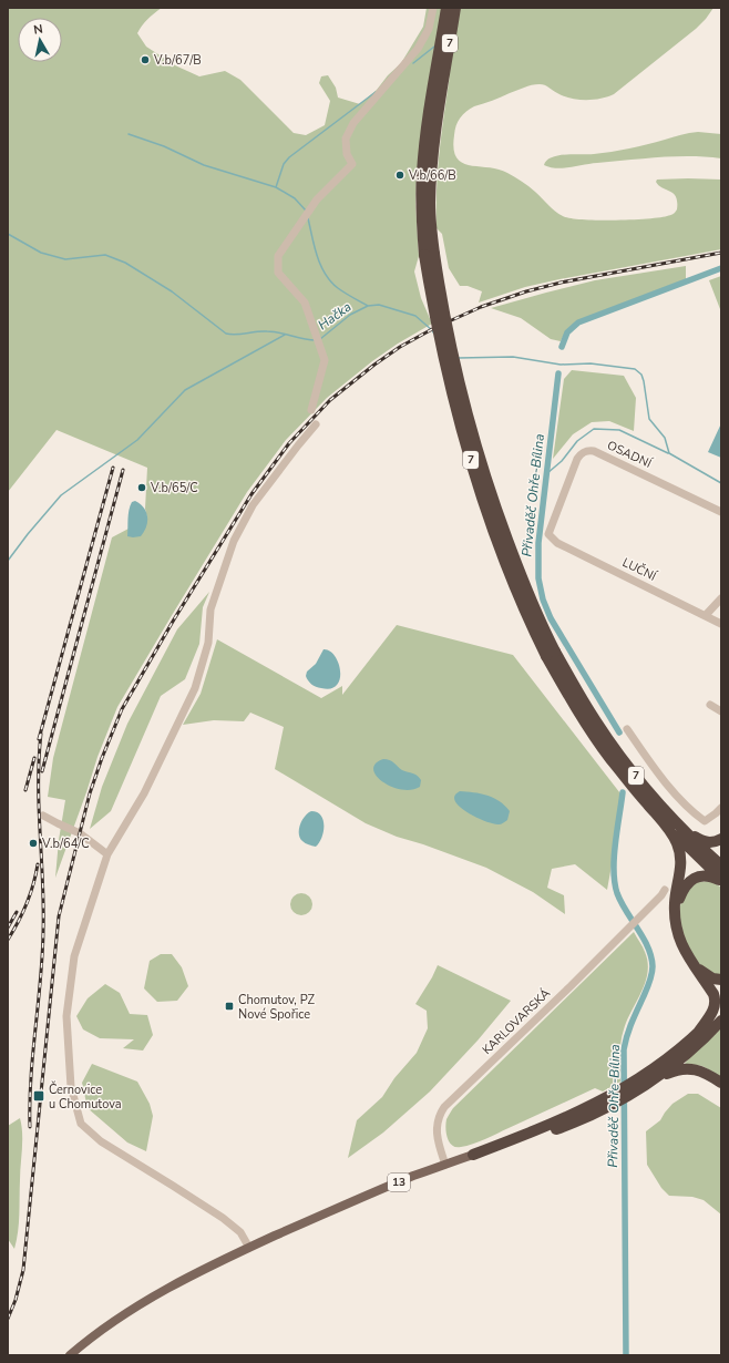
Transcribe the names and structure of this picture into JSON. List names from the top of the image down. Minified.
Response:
{"streets":{"highway":["7","13"],"street":["OSADNÍ","LUČNÍ","KARLOVARSKÁ"]},"crossings":[["OSADNÍ","LUČNÍ"],["KARLOVARSKÁ","13"]],"water":["Hačka","Přivaděč Ohře-Bílina"],"places":{"other":["V.b/67/B","V.b/66/B","V.b/65/C","V.b/64/C"],"transit":["Chomutov, PZ Nové Spořice","Černovice u Chomutova"]},"north":"top"}
